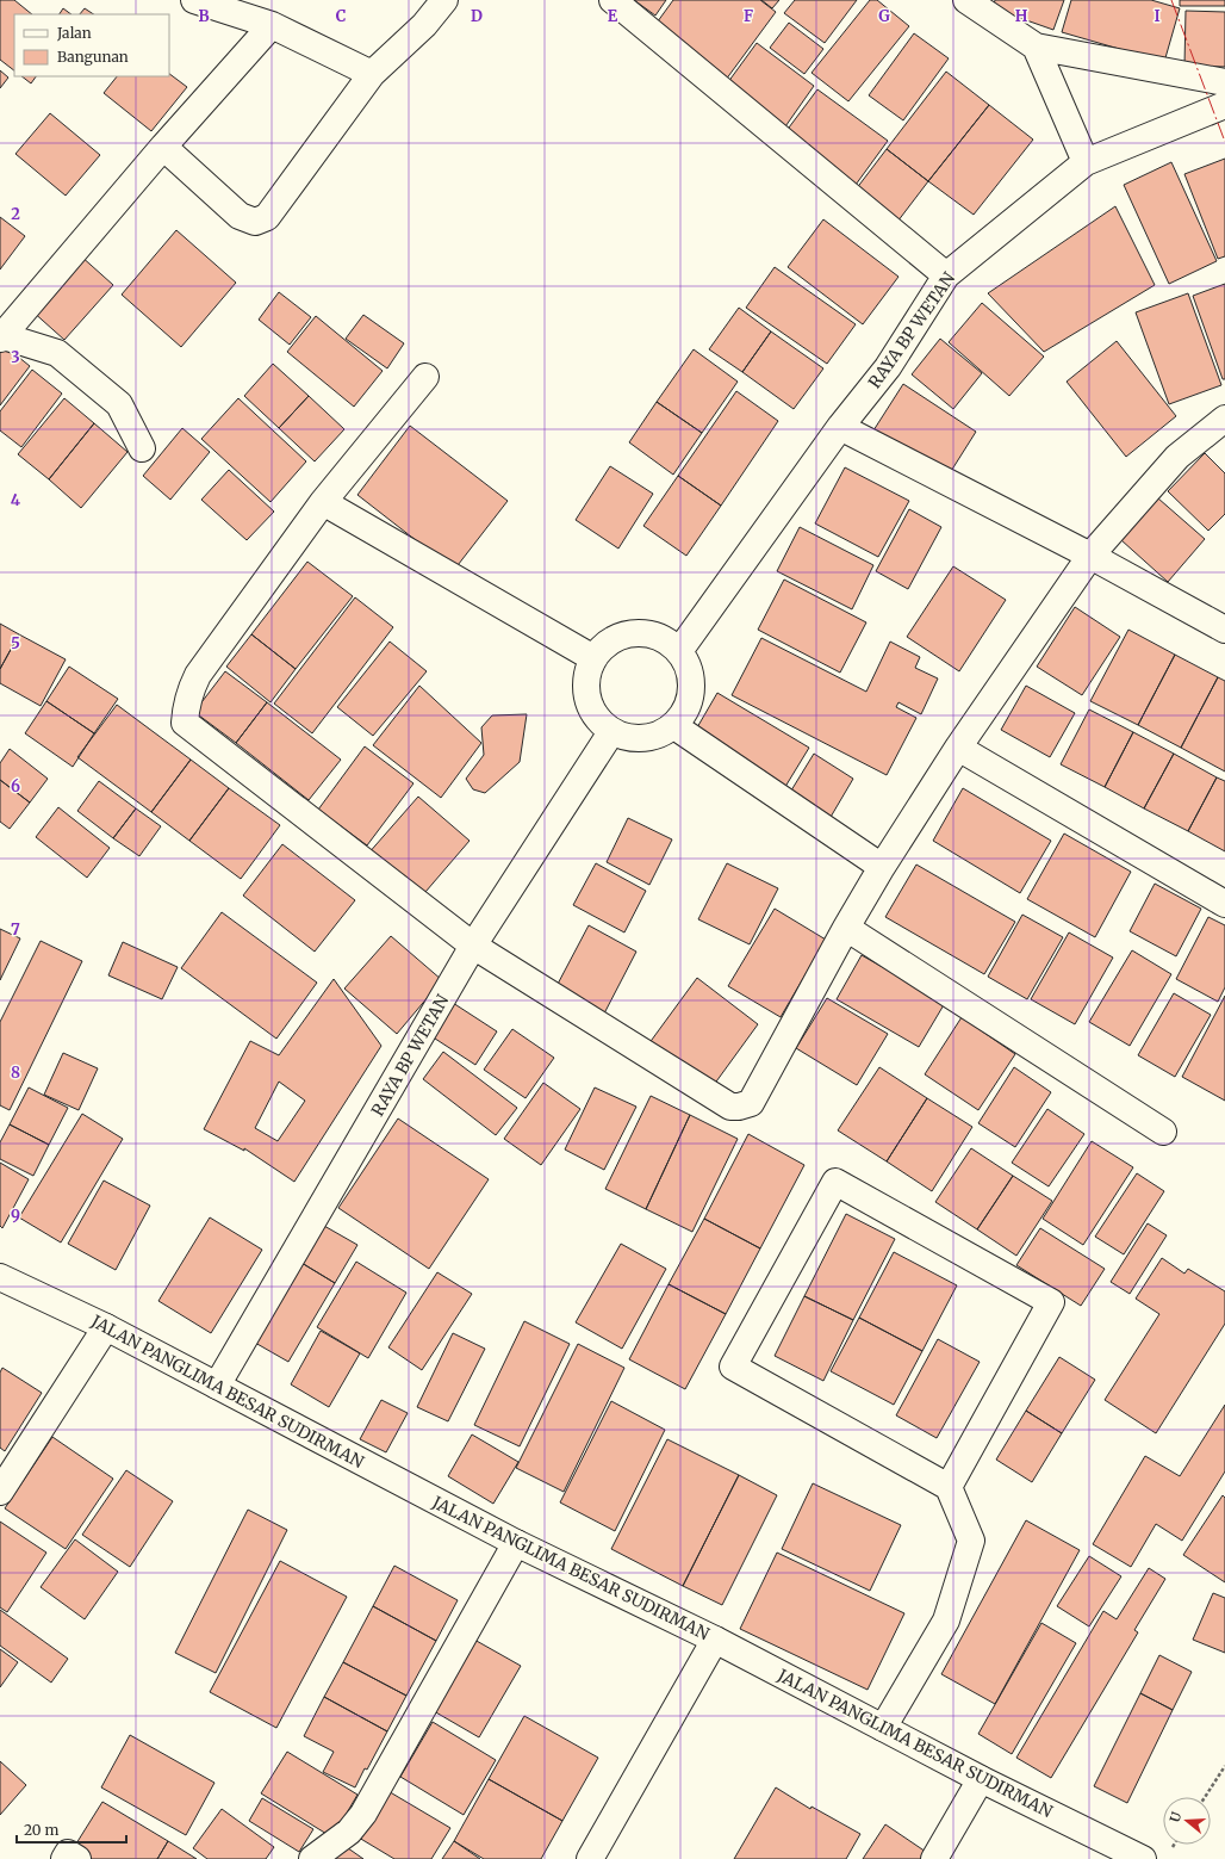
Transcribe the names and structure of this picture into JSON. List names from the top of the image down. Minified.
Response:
{"streets":{"street":["RAYA BP WETAN","JALAN PANGLIMA BESAR SUDIRMAN"]},"crossings":[["RAYA BP WETAN","JALAN PANGLIMA BESAR SUDIRMAN"]],"legend":["Jalan","Bangunan"],"scale_bar":"20 m","north":"left","grid":{"columns":["B","C","D","E","F","G","H","I"],"rows":["2","3","4","5","6","7","8","9"]}}
